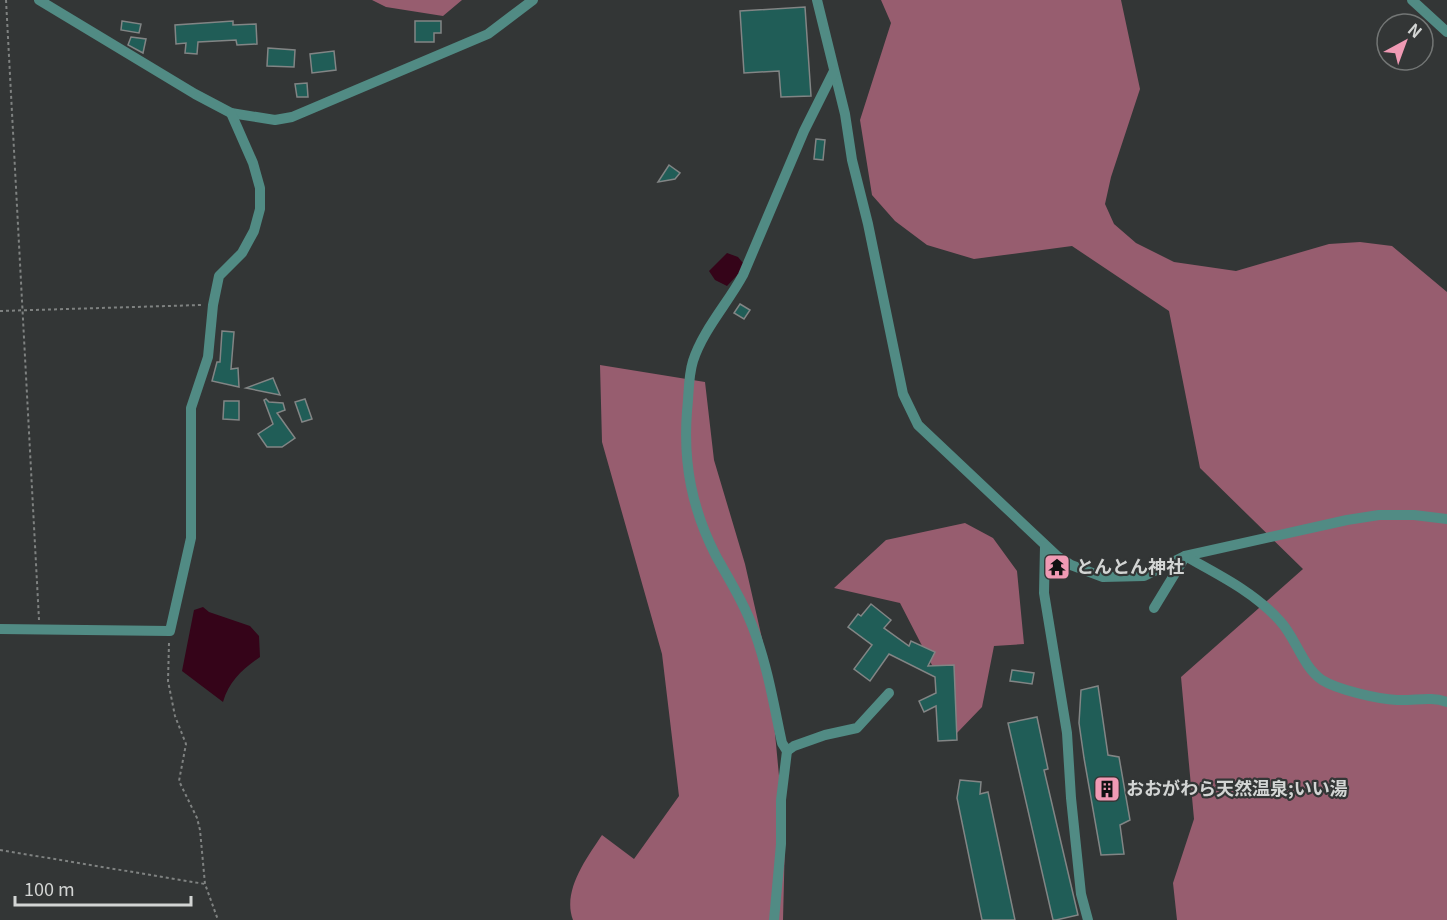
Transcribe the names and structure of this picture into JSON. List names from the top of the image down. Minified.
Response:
{"places":{"temple":["とんとん神社"],"building":["おおがわら天然温泉;いい湯"]},"scale_bar":"100 m","north":"top right"}
